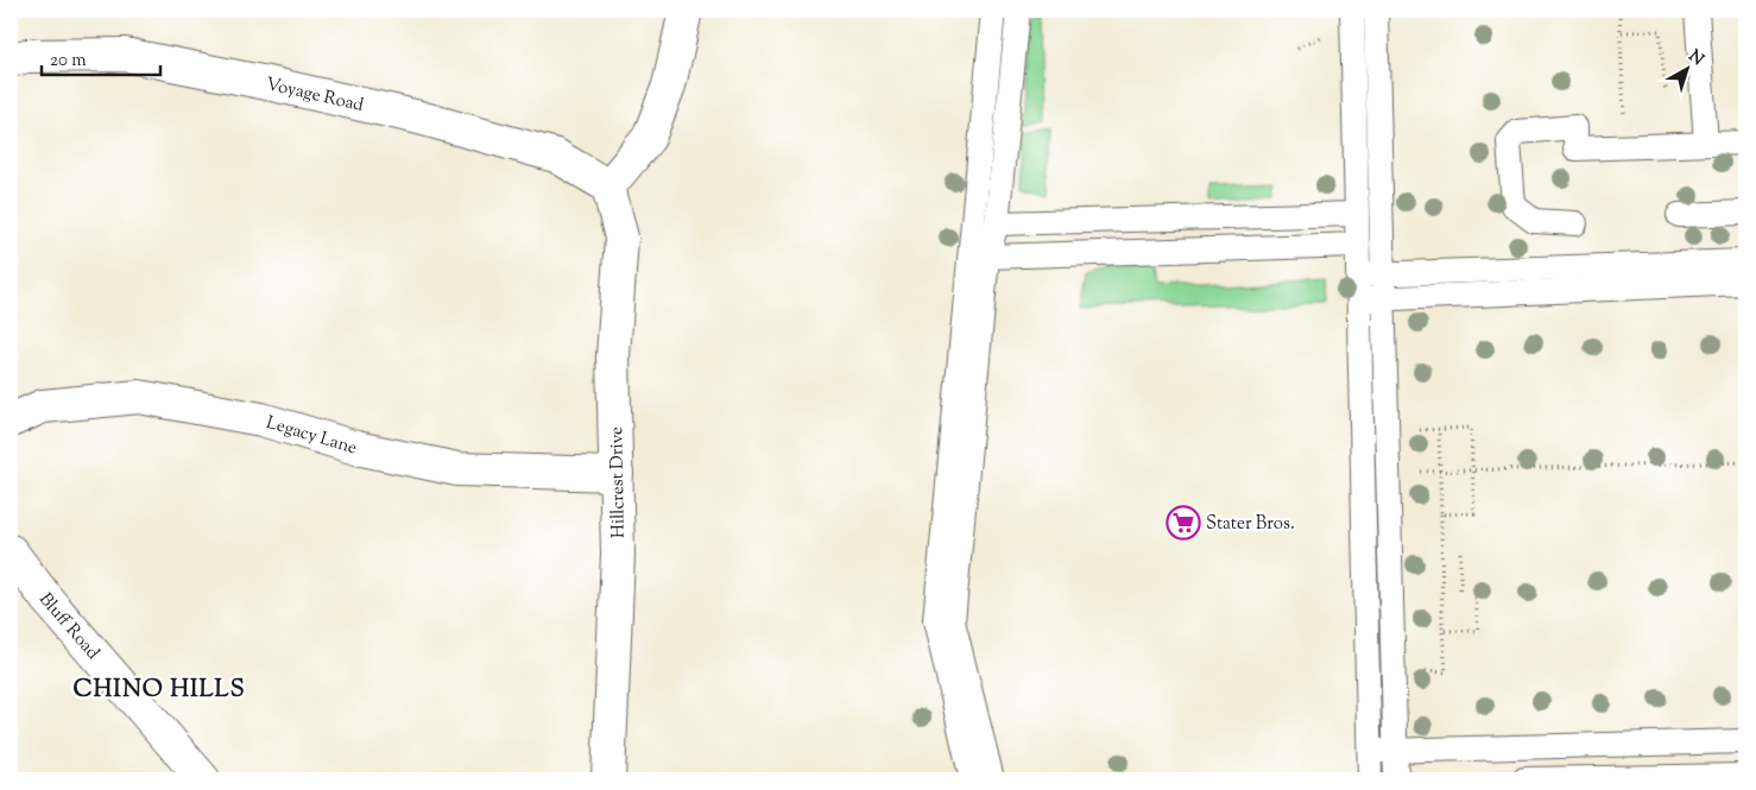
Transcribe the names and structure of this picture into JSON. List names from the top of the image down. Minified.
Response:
{"streets":{"street":["Voyage Road","Legacy Lane","Hillcrest Drive","Bluff Road"]},"crossings":[["Voyage Road","Hillcrest Drive"],["Legacy Lane","Hillcrest Drive"]],"districts":["CHINO HILLS"],"places":{"supermarket":["Stater Bros."]},"scale_bar":"20 m","north":"top right"}
